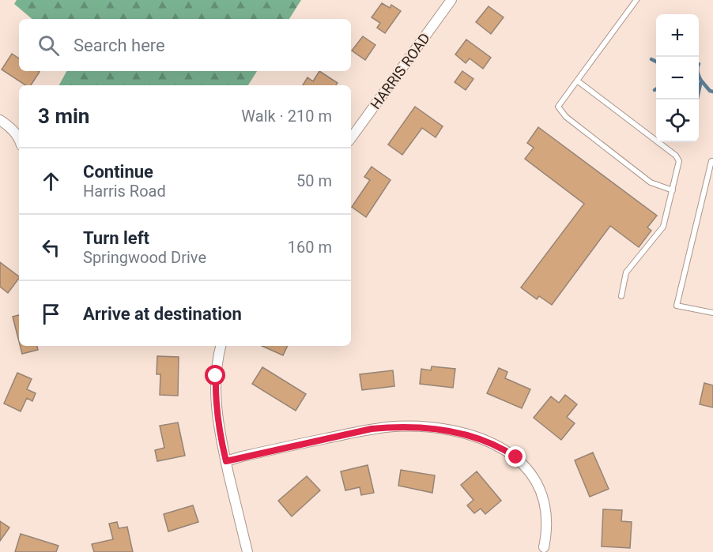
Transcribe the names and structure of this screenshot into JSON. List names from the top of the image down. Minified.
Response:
{"streets":{"street":["HARRIS ROAD"]},"page":{"map_buttons":["+","−"],"search":"Search here","heading":["3 min","Walk · 210 m"],"list":[["Continue","Harris Road","50 m"],["Turn left","Springwood Drive","160 m"],"Arrive at destination"]}}
